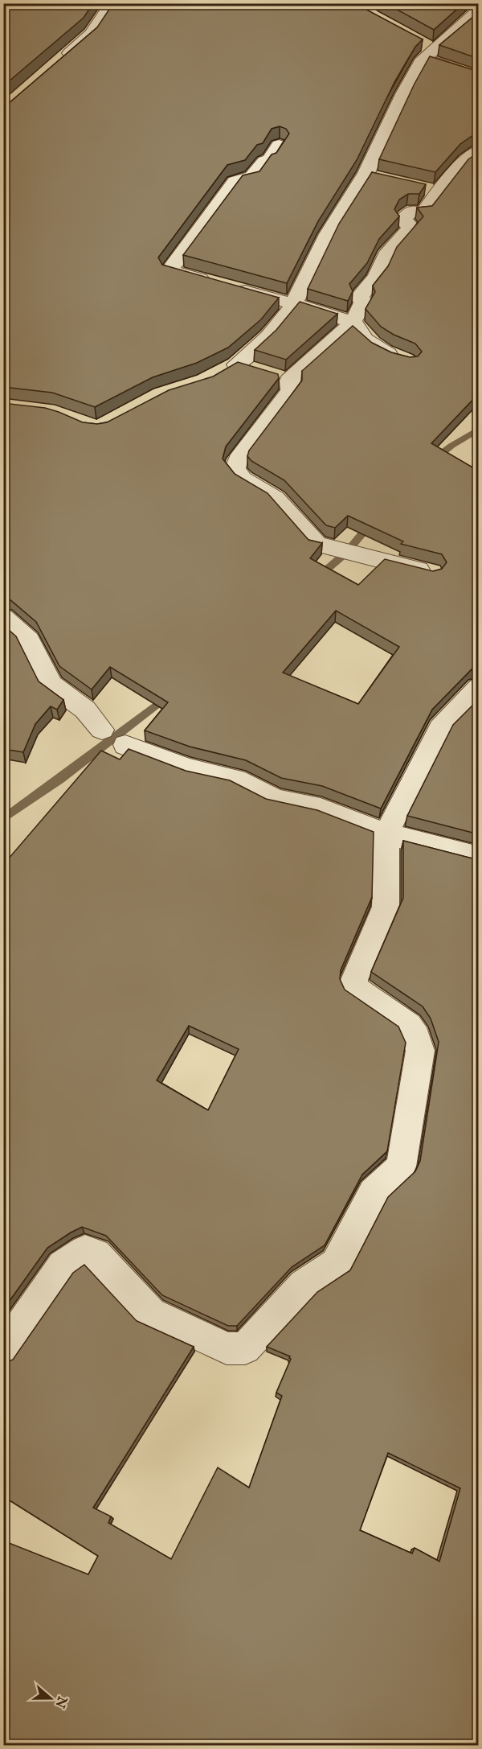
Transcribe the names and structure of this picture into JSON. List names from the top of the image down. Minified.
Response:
{"north":"right"}
